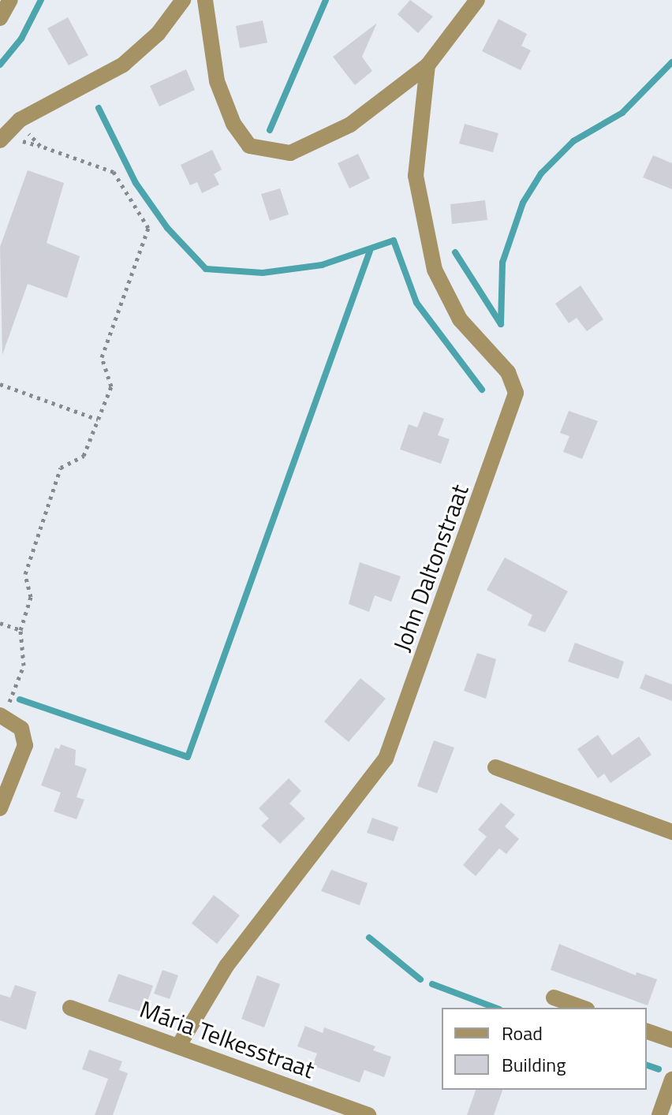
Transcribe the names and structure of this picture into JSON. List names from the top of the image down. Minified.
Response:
{"streets":{"street":["John Daltonstraat","Mária Telkesstraat"]},"crossings":[["John Daltonstraat","Mária Telkesstraat"]],"legend":["Road","Building"]}
